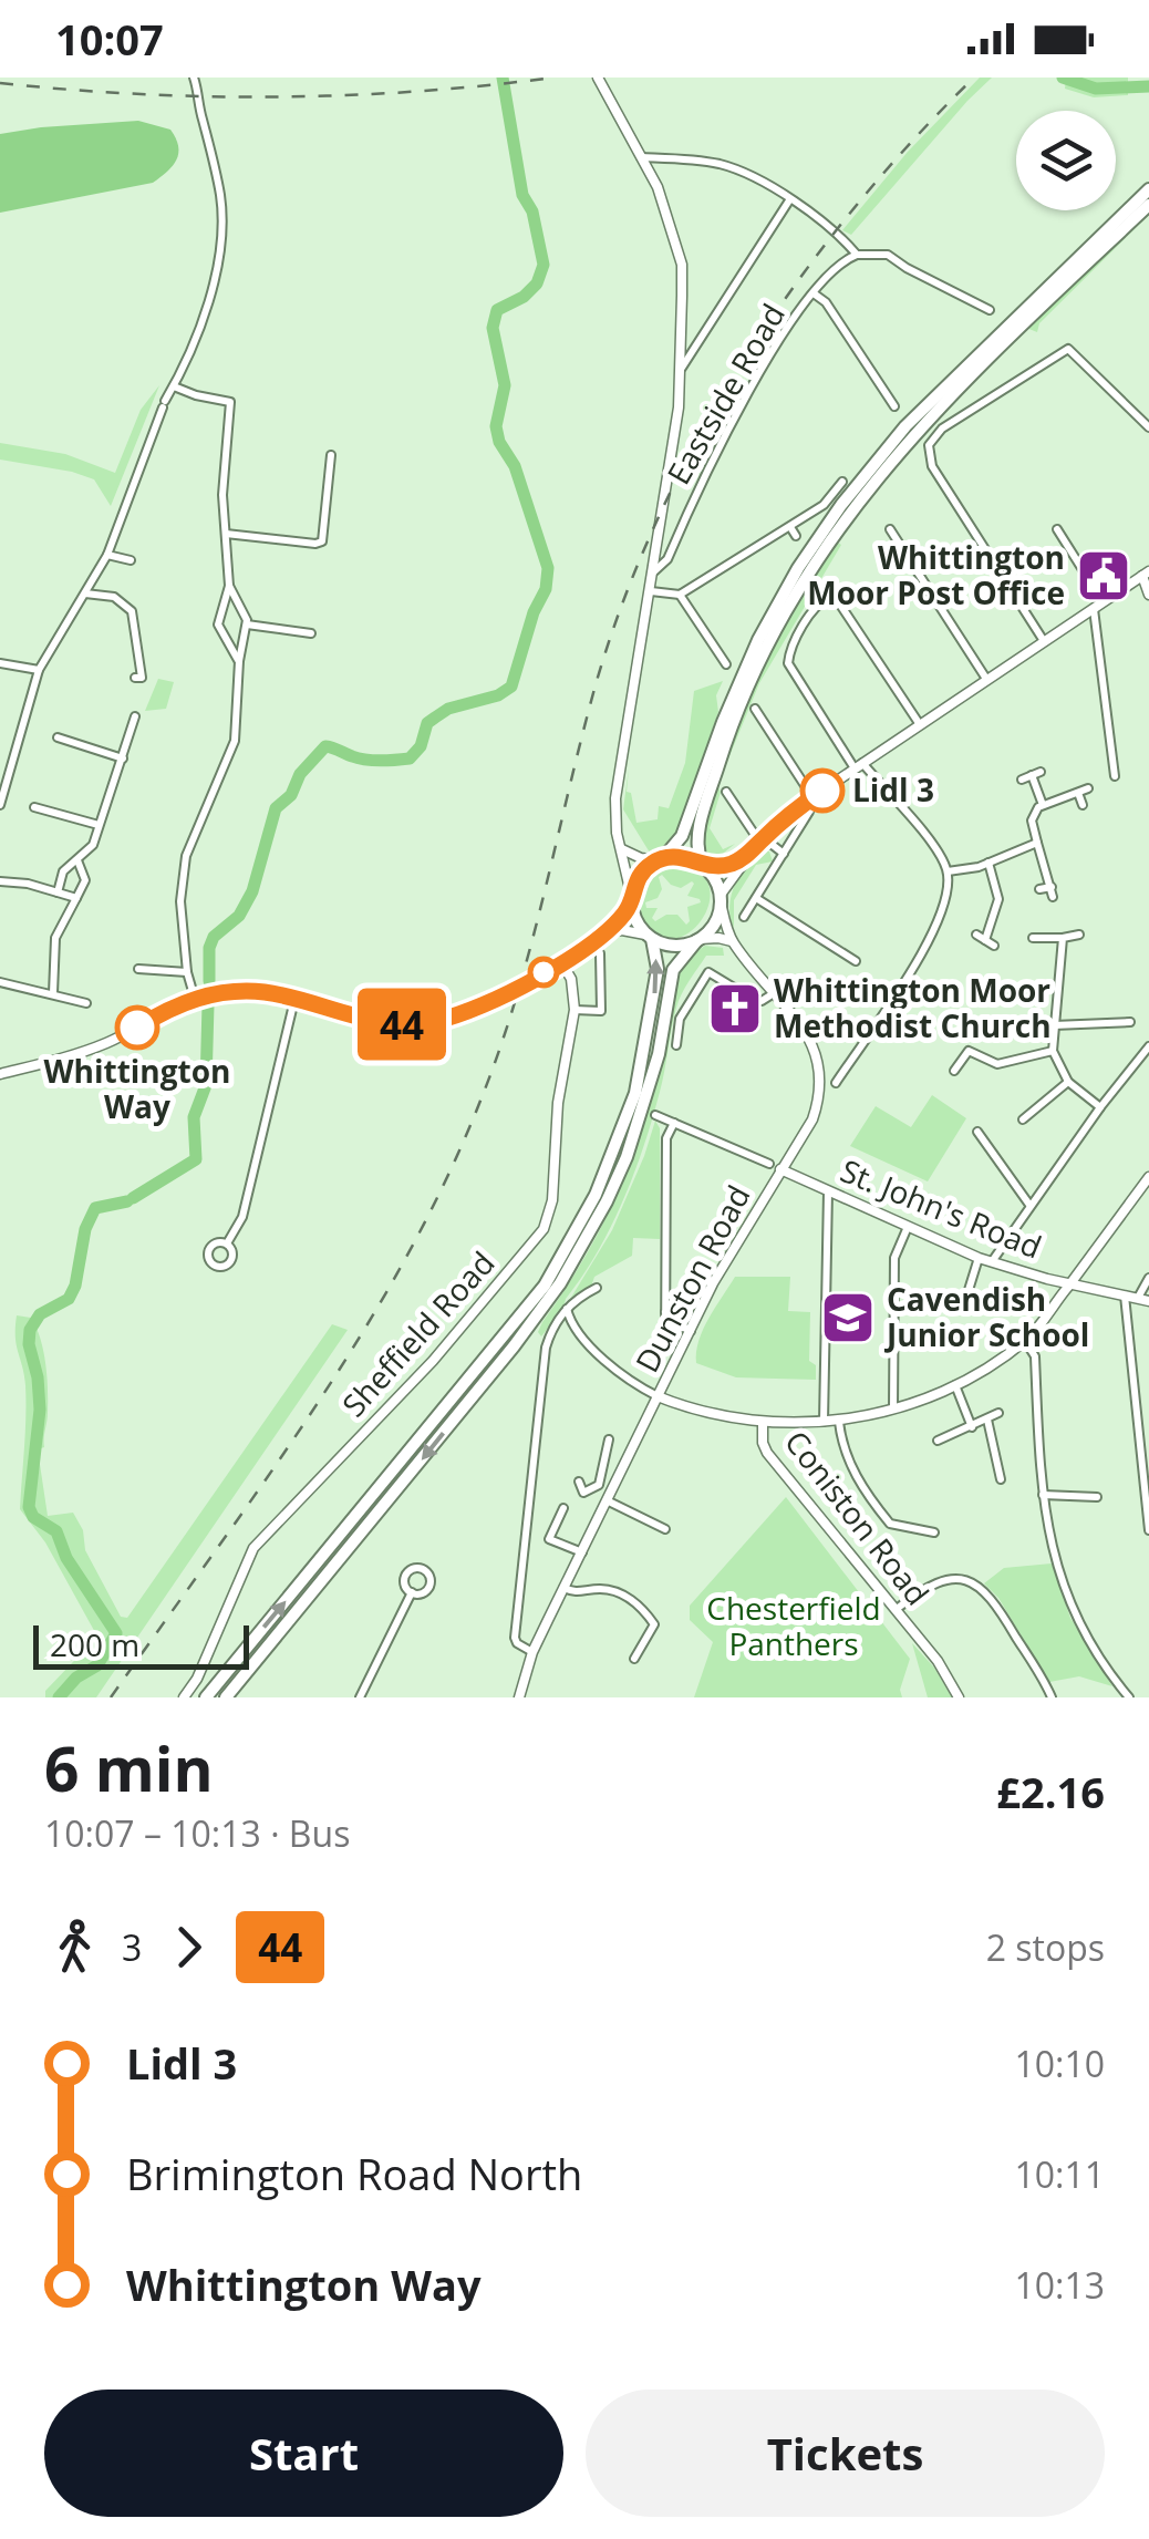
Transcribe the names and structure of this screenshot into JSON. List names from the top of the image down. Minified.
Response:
{"streets":{"main road":["St. John's Road","Dunston Road","Sheffield Road","Coniston Road"],"street":["Eastside Road"]},"crossings":[["St. John's Road","Dunston Road"]],"parks":["Chesterfield Panthers"],"places":{"public building":["Whittington Moor Post Office"],"other":["Lidl 3","Whittington Way"],"church":["Whittington Moor Methodist Church"],"school or university":["Cavendish Junior School"]},"lines":["bus line 44"],"scale_bar":"200 m","page":{"status":"10:07","on_map":"44","scale":"200 m","heading":["6 min","10:07 – 10:13 · Bus","£2.16"],"legs":["3","44","2 stops"],"list":[{"name":"Lidl 3","value":"10:10"},{"name":"Brimington Road North","value":"10:11"},{"name":"Whittington Way","value":"10:13"}],"buttons":["Start","Tickets"]}}
